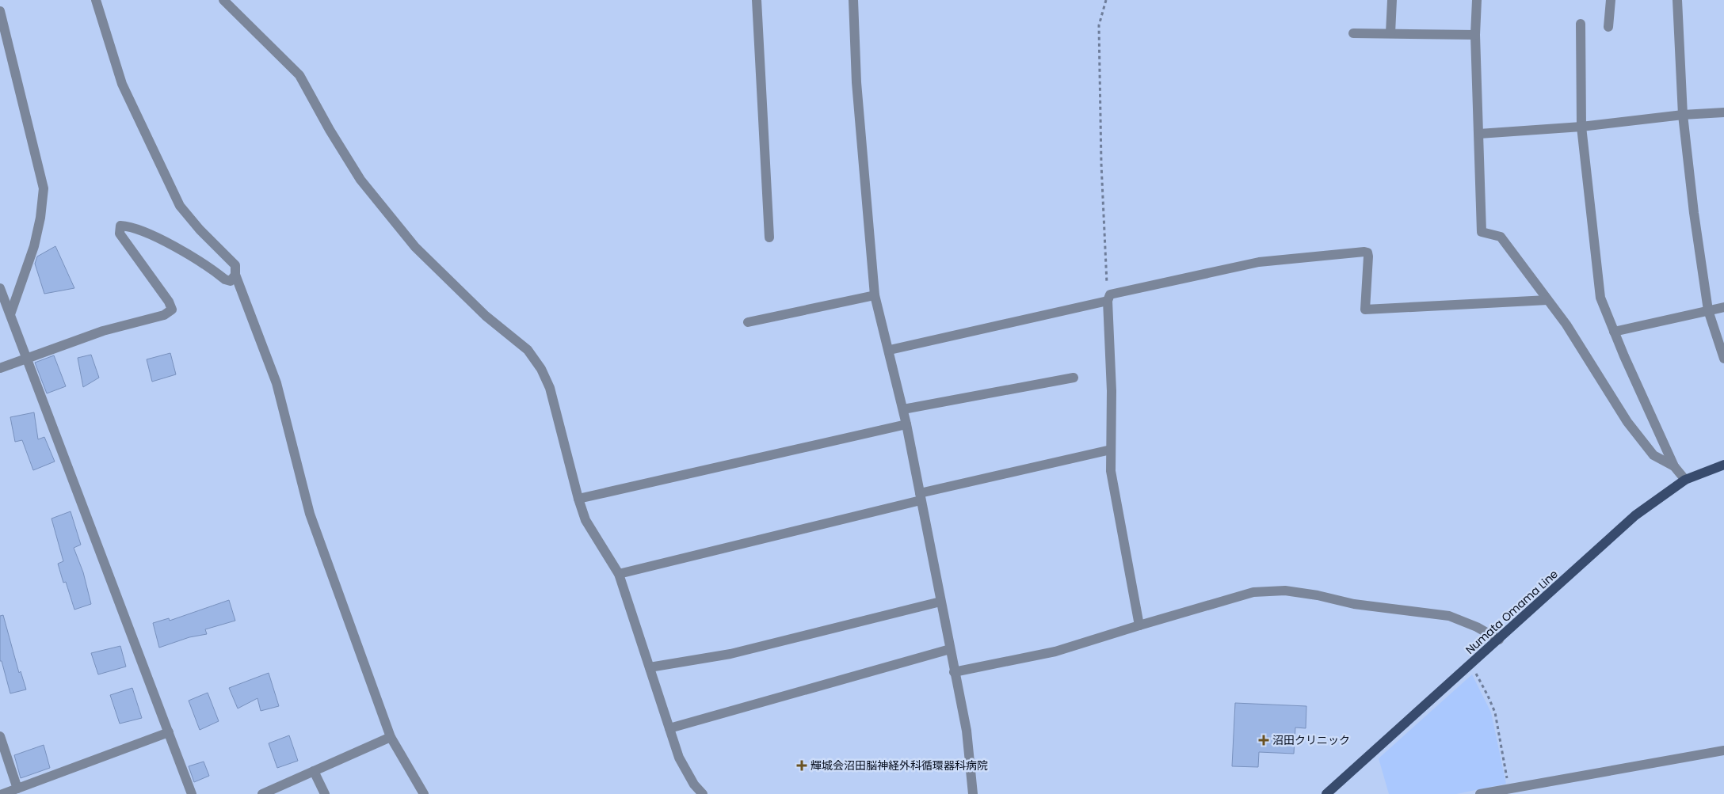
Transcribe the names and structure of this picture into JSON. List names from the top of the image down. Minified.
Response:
{"streets":{"main road":["Numata Omama Line"]},"places":{"health":["沼田クリニック","輝城会沼田脳神経外科循環器科病院"]}}
